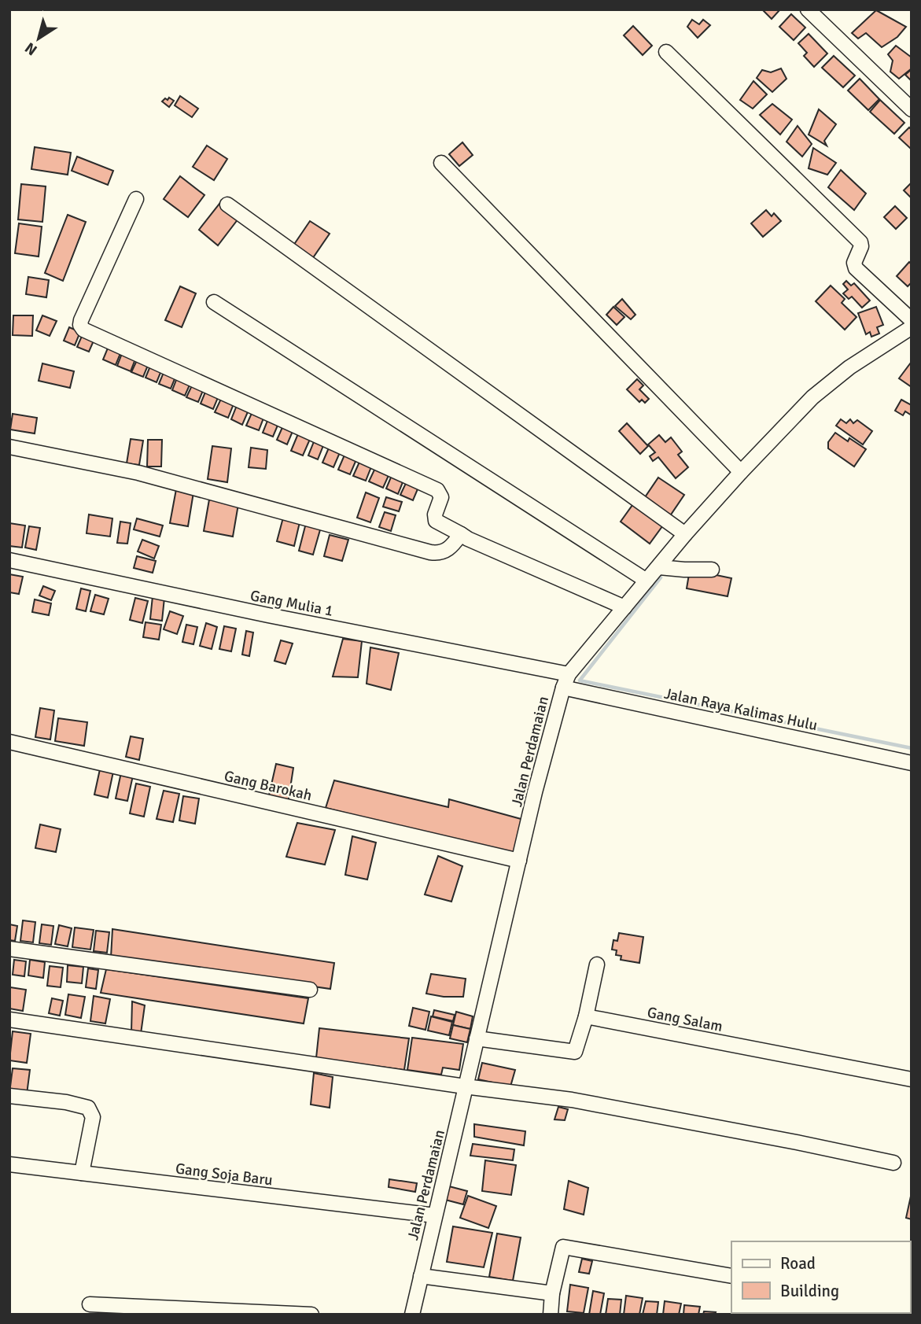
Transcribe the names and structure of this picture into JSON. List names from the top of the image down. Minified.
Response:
{"streets":{"street":["Gang Mulia 1","Jalan Raya Kalimas Hulu","Jalan Perdamaian","Gang Barokah","Gang Salam","Gang Soja Baru"]},"crossings":[["Gang Mulia 1","Jalan Raya Kalimas Hulu"],["Gang Mulia 1","Jalan Perdamaian"],["Jalan Raya Kalimas Hulu","Jalan Perdamaian"],["Jalan Perdamaian","Gang Barokah"],["Jalan Perdamaian","Gang Soja Baru"]],"legend":["Road","Building"],"north":"bottom left"}
